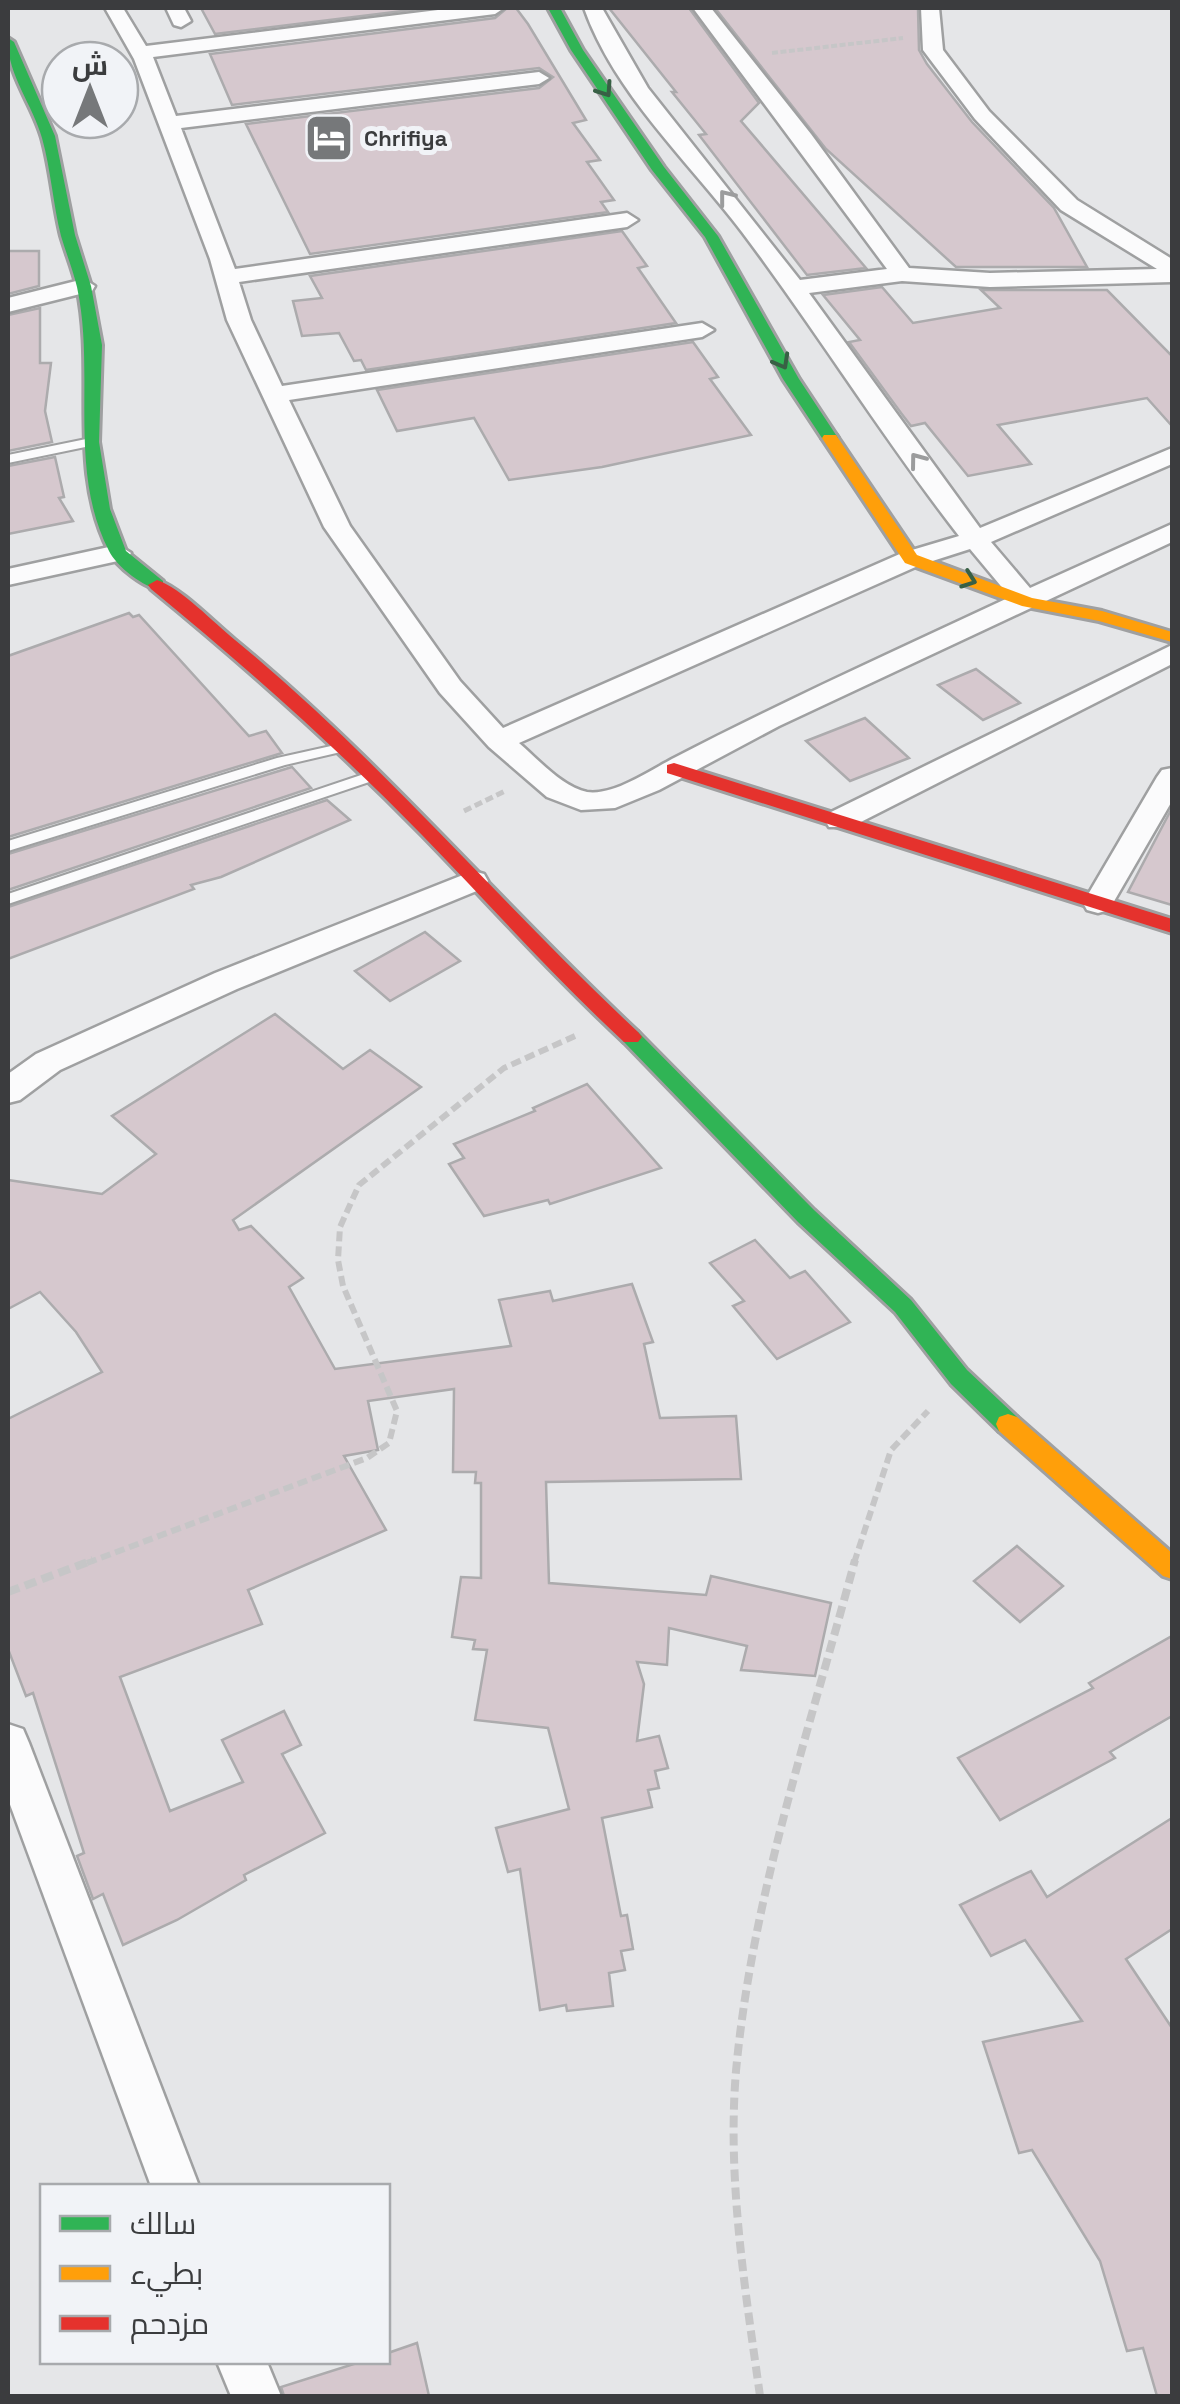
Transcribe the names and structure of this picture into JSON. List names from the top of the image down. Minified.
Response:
{"places":{"hotel":["Chrifiya"]},"legend":["سالك","بطيء","مزدحم"],"north":"top"}
